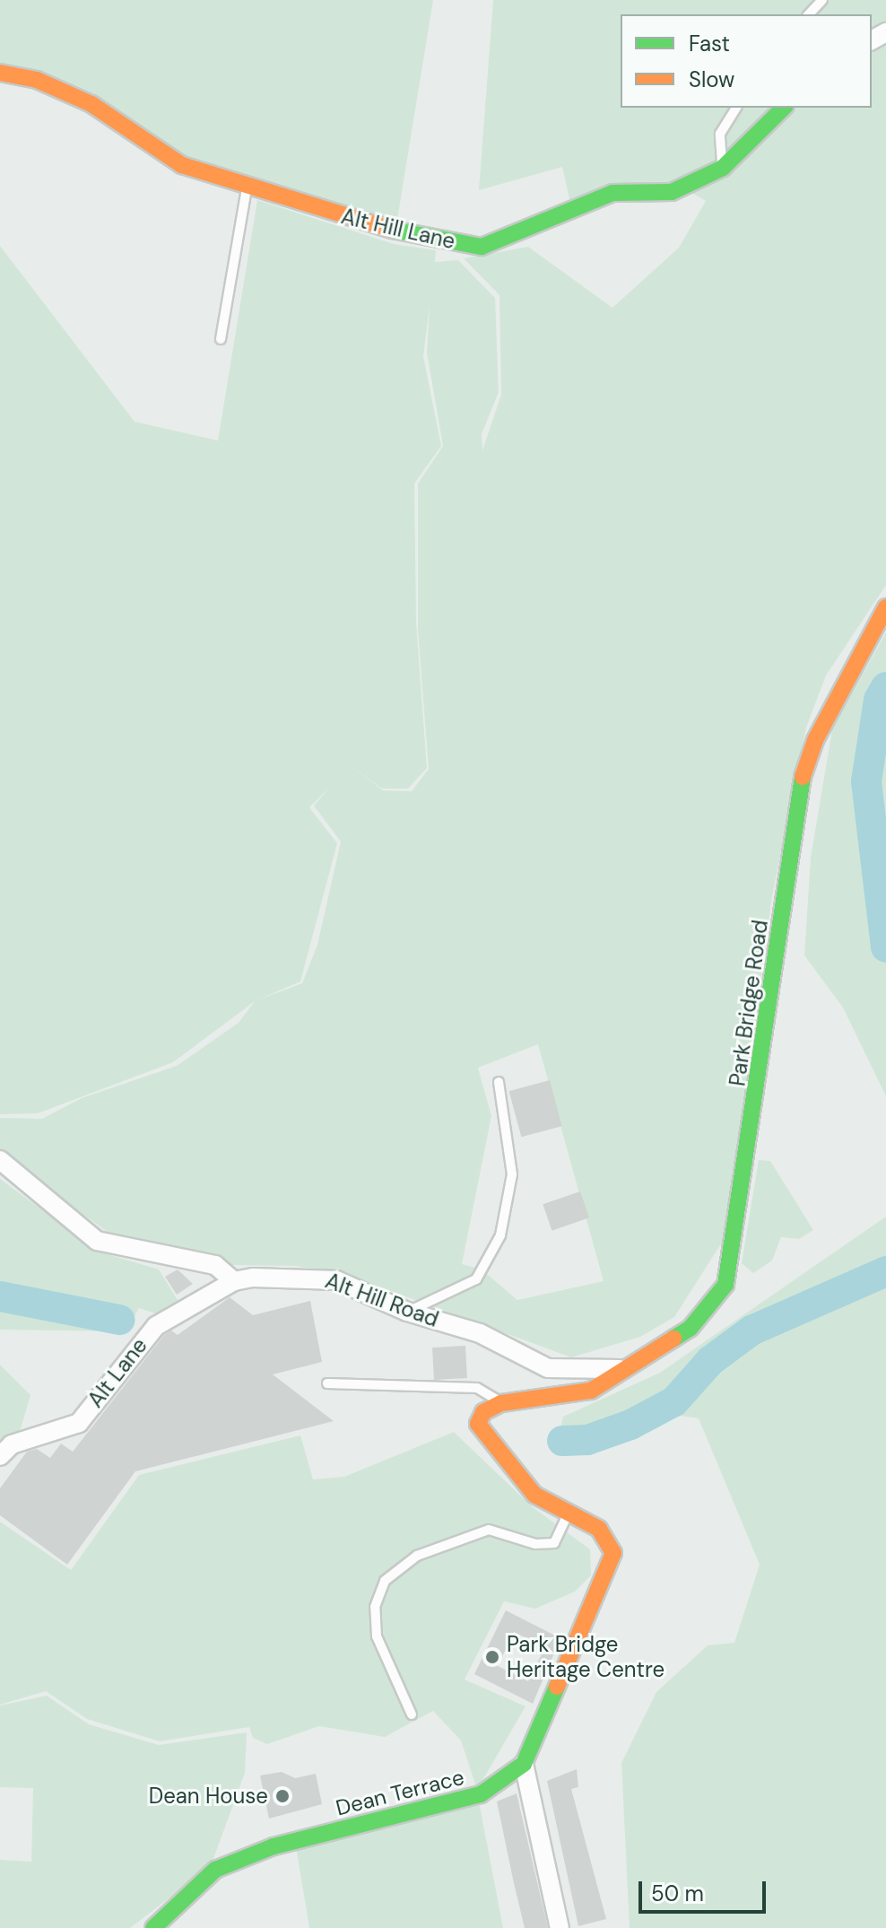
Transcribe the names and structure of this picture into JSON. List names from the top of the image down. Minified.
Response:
{"streets":{"street":["Alt Hill Lane","Park Bridge Road","Alt Hill Road","Alt Lane","Dean Terrace"]},"crossings":[["Park Bridge Road","Alt Hill Road"],["Alt Hill Road","Alt Lane"]],"places":["Park Bridge Heritage Centre","Dean House"],"legend":["Fast","Slow"],"scale_bar":"50 m"}
